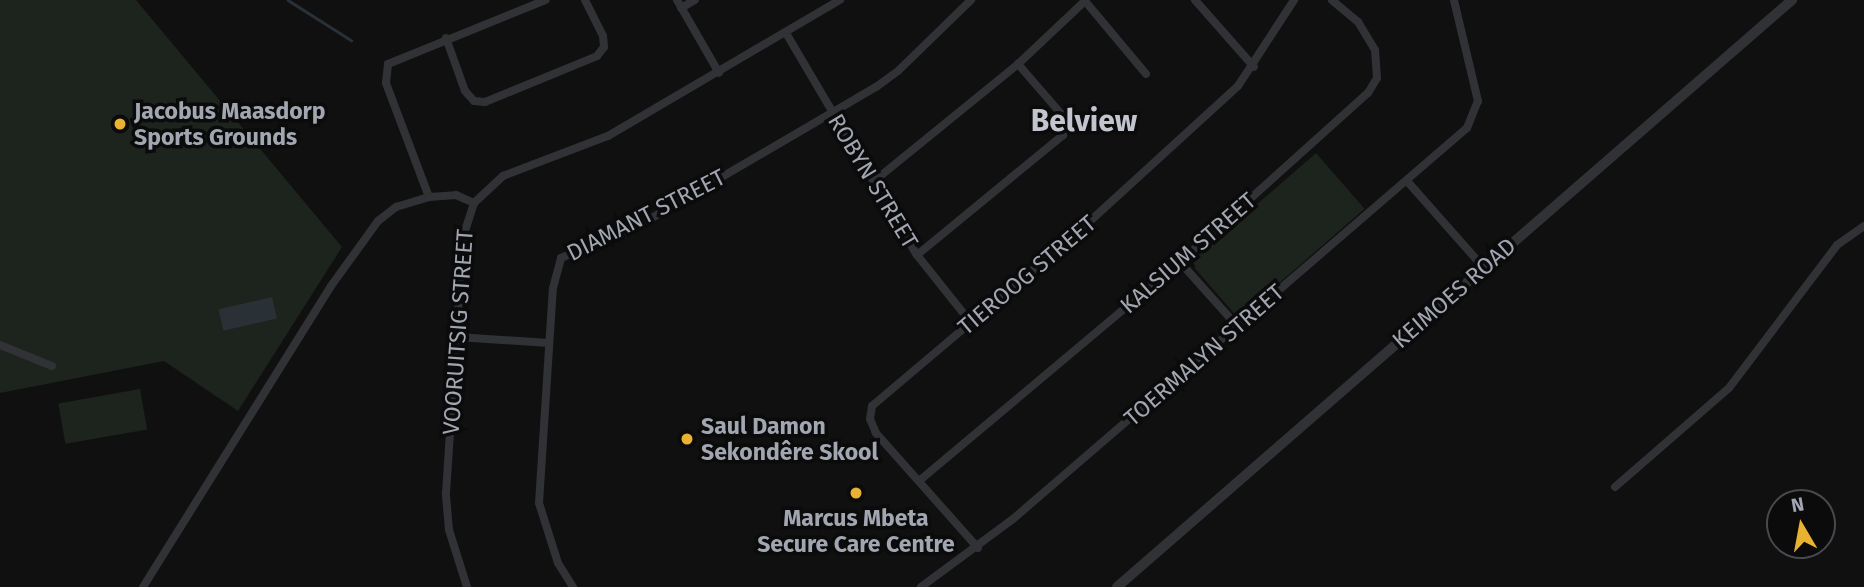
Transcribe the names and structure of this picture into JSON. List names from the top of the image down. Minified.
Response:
{"streets":{"street":["ROBYN STREET","DIAMANT STREET","KALSIUM STREET","TIEROOG STREET","KEIMOES ROAD","VOORUITSIG STREET","TOERMALYN STREET"]},"crossings":[["ROBYN STREET","DIAMANT STREET"],["ROBYN STREET","TIEROOG STREET"],["ROBYN STREET","VOORUITSIG STREET"],["KALSIUM STREET","TIEROOG STREET"],["TIEROOG STREET","TOERMALYN STREET"]],"districts":["Belview"],"places":["Jacobus Maasdorp Sports Grounds","Saul Damon Sekondêre Skool","Marcus Mbeta Secure Care Centre"],"north":"top"}
